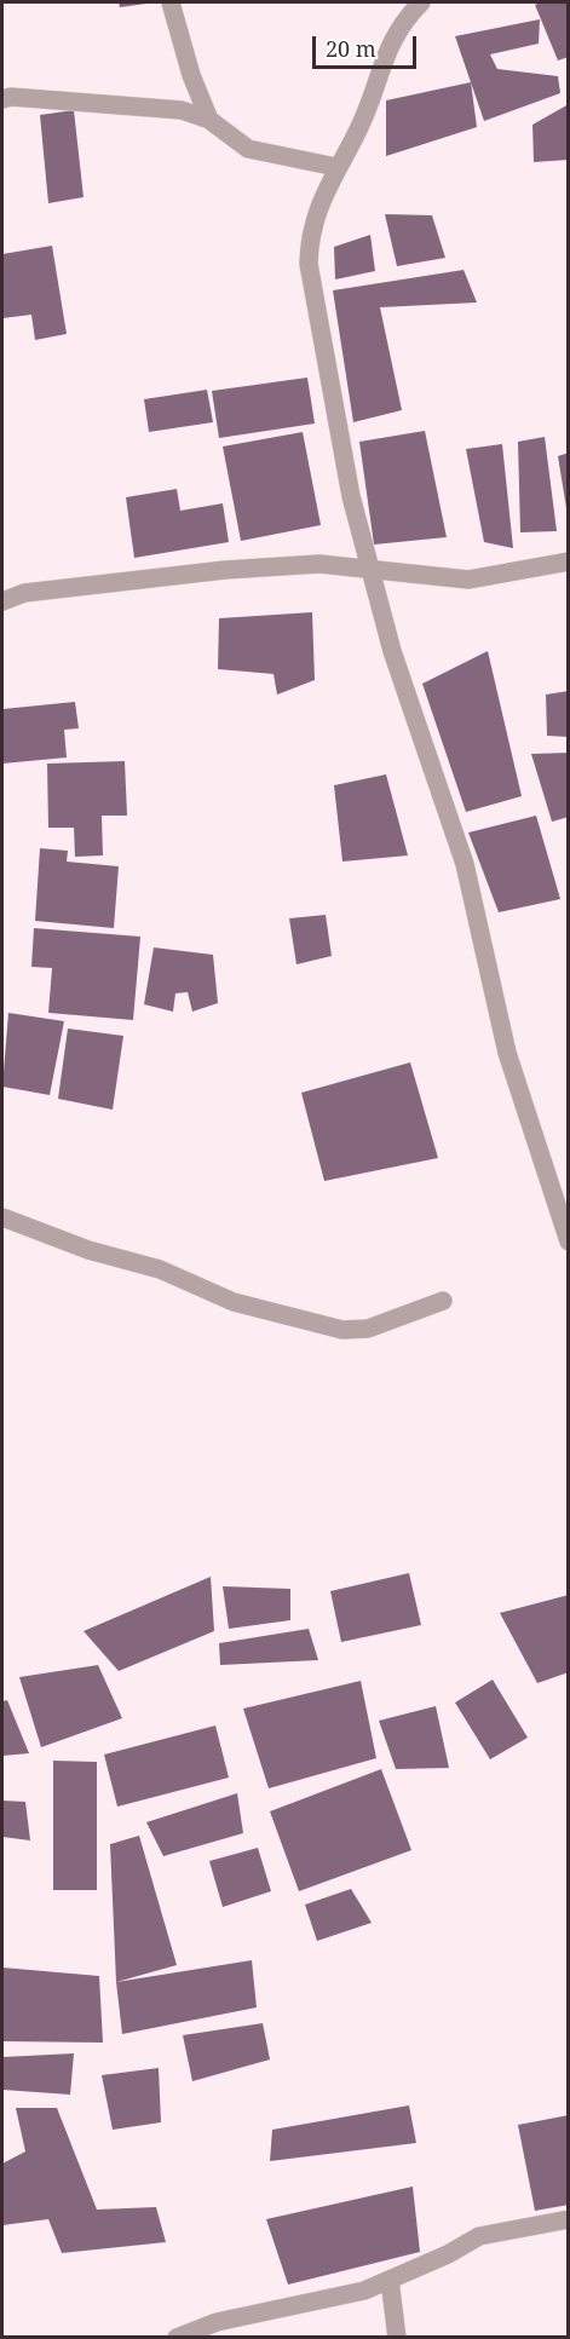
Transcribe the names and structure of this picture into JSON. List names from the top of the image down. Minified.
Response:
{"scale_bar":"20 m"}
